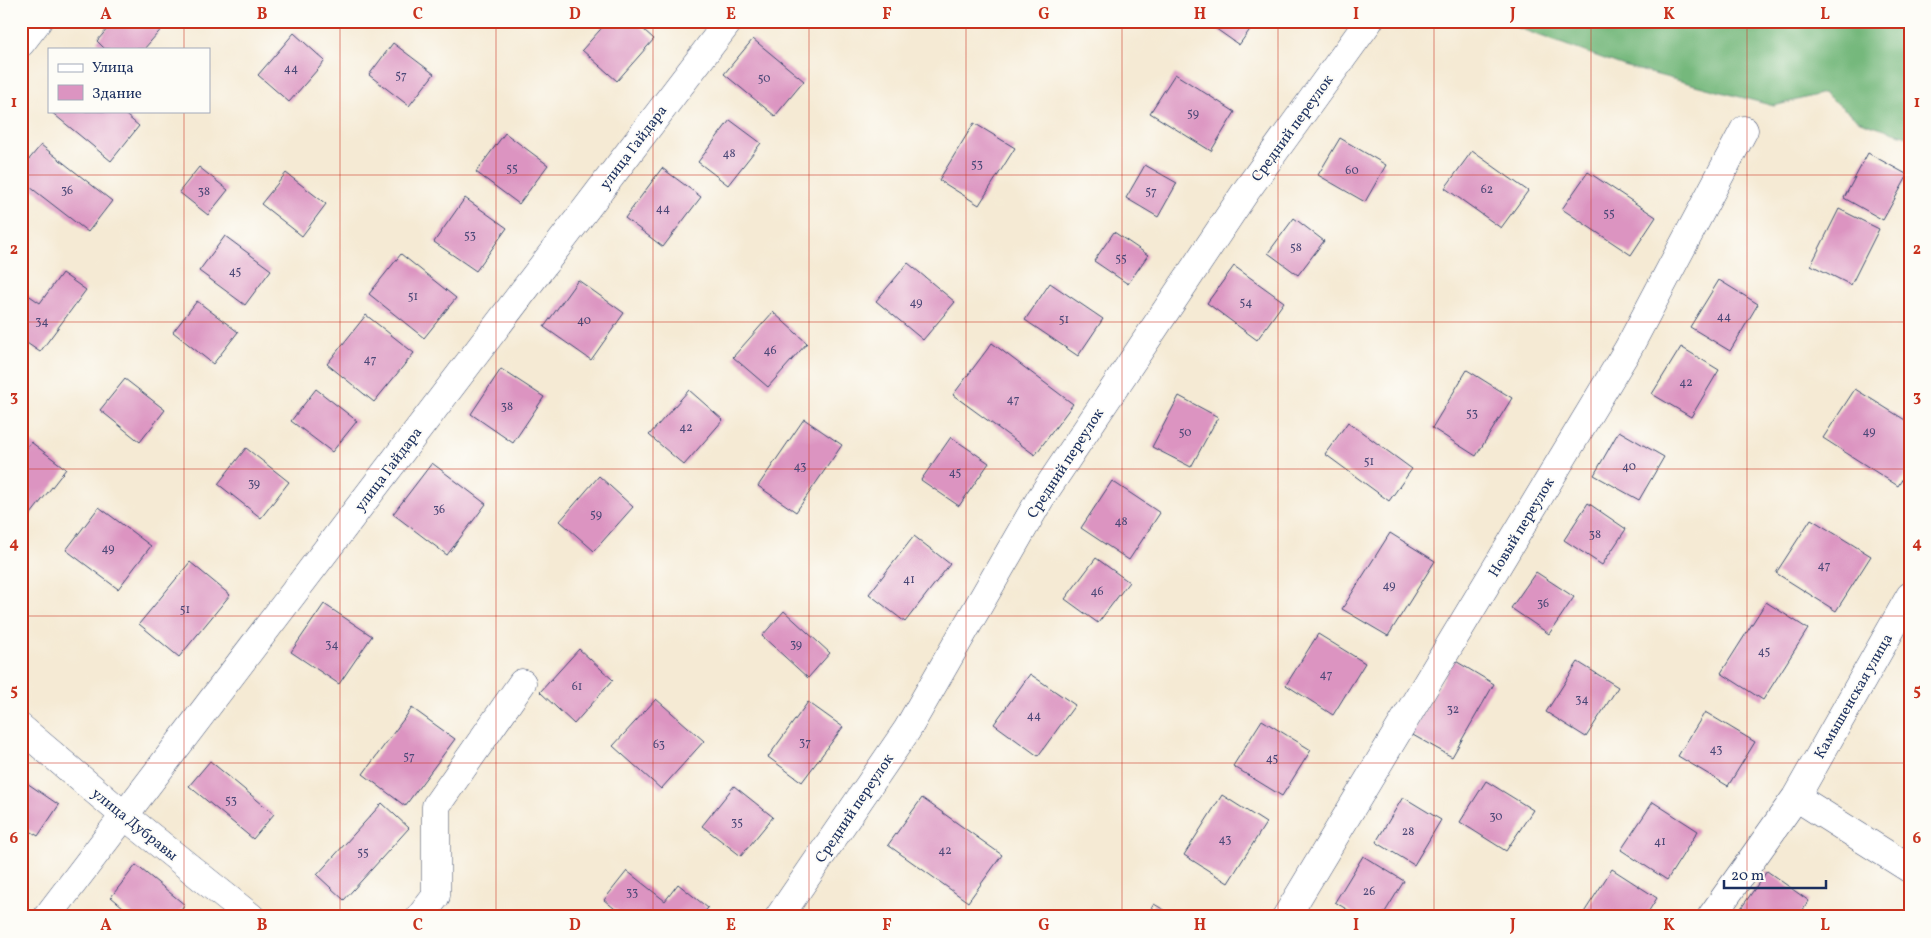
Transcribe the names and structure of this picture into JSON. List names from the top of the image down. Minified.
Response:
{"streets":{"street":["Средний переулок","улица Гайдара","Новый переулок","Камышенская улица","улица Дубравы"]},"crossings":[["улица Гайдара","улица Дубравы"]],"house_numbers":["44","57","50","59","48","53","55","60","62","36","38","57","44","55","53","58","55","45","51","49","54","44","51","40","34","46","47","42","47","38","53","42","49","50","51","43","40","45","39","36","59","48","38","49","47","41","49","46","36","51","34","39","45","47","61","34","32","44","37","63","43","57","45","53","30","35","28","43","41","42","55","26","33"],"legend":["Улица","Здание"],"scale_bar":"20 m","grid":{"columns":["A","B","C","D","E","F","G","H","I","J","K","L"],"rows":["1","2","3","4","5","6"]}}
